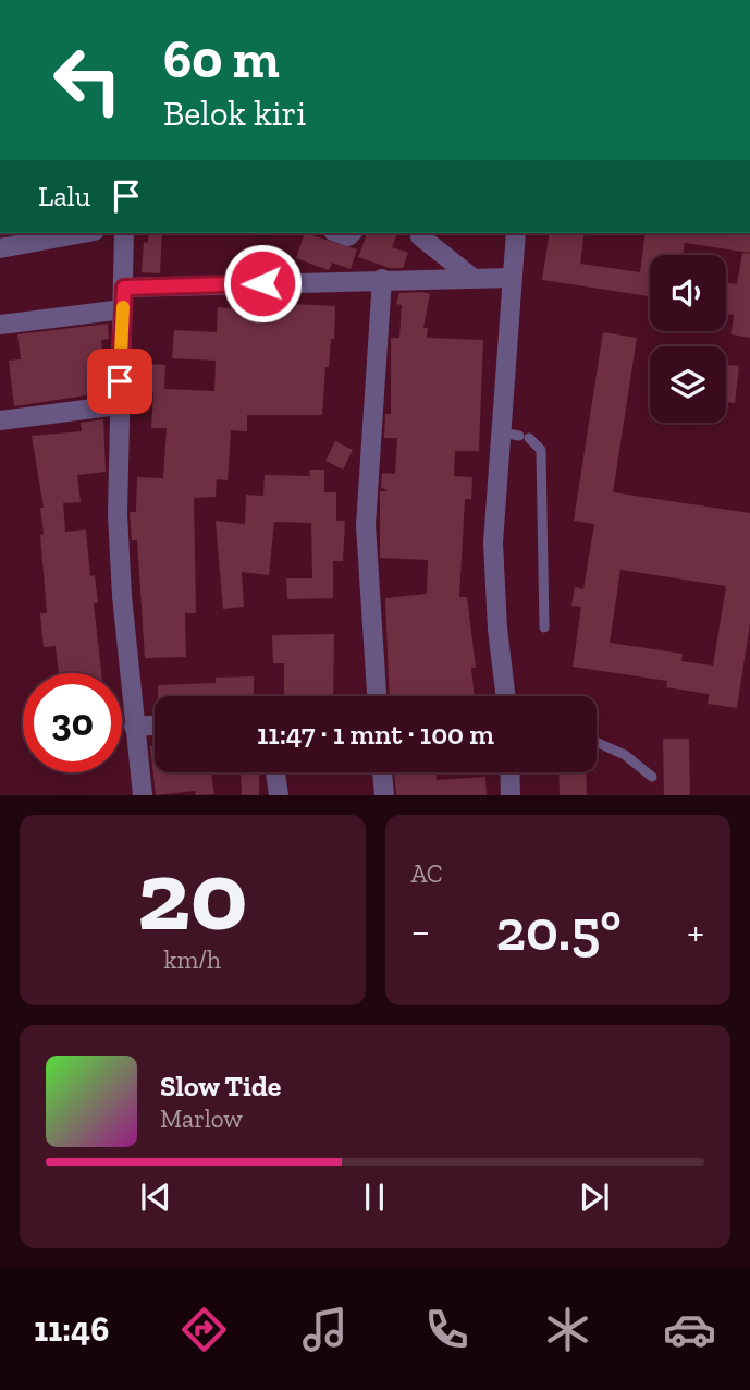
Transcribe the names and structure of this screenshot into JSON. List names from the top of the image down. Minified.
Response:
{"page":{"turn":["60 m","Belok kiri"],"then":"Lalu","limit":"30","trip":"11:47 · 1 mnt · 100 m","tile":[["20","km/h"],"AC"],"heat":["−","20.5°","+"],"song":["Slow Tide","Marlow"],"tabs":"11:46"}}
